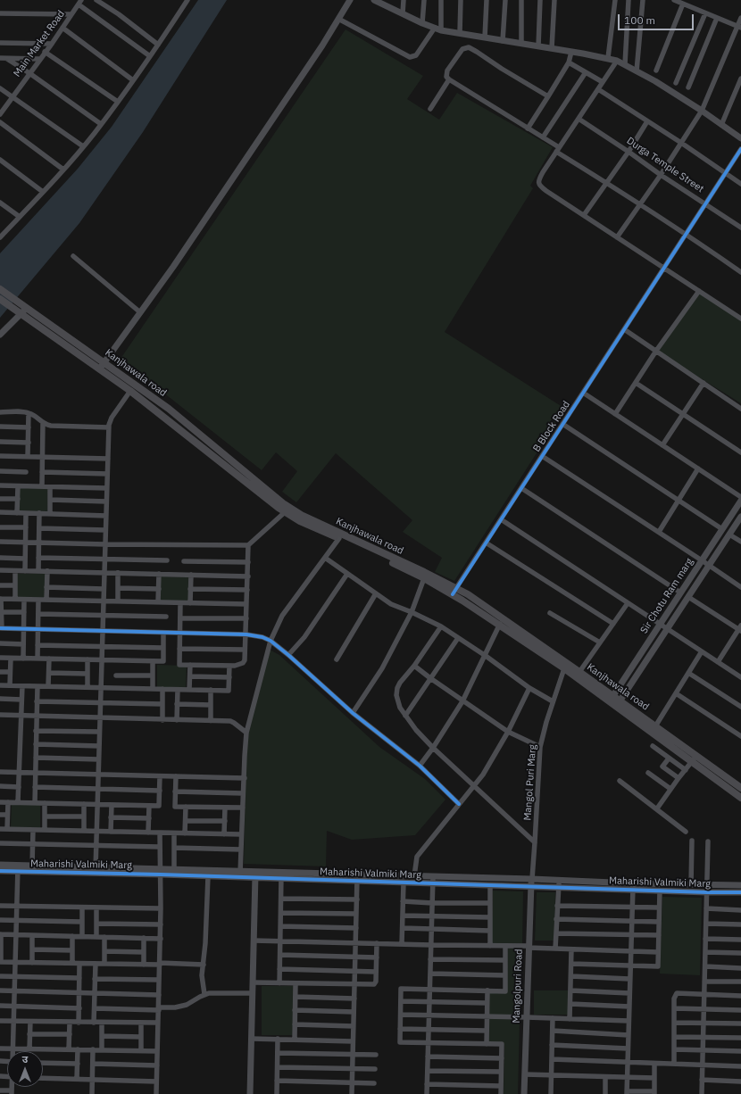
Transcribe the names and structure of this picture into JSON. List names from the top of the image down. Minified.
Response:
{"streets":{"main road":["Kanjhawala road"],"street":["Main Market Road","Durga Temple Street","B Block Road","Sir Chotu Ram marg","Mangol Puri Marg","Maharishi Valmiki Marg","Mangolpuri Road"]},"crossings":[["Durga Temple Street","B Block Road"],["Kanjhawala road","B Block Road"],["Kanjhawala road","Sir Chotu Ram marg"],["Kanjhawala road","Mangol Puri Marg"],["Mangol Puri Marg","Maharishi Valmiki Marg"],["Mangol Puri Marg","Mangolpuri Road"],["Maharishi Valmiki Marg","Mangolpuri Road"]],"scale_bar":"100 m","north":"top"}
